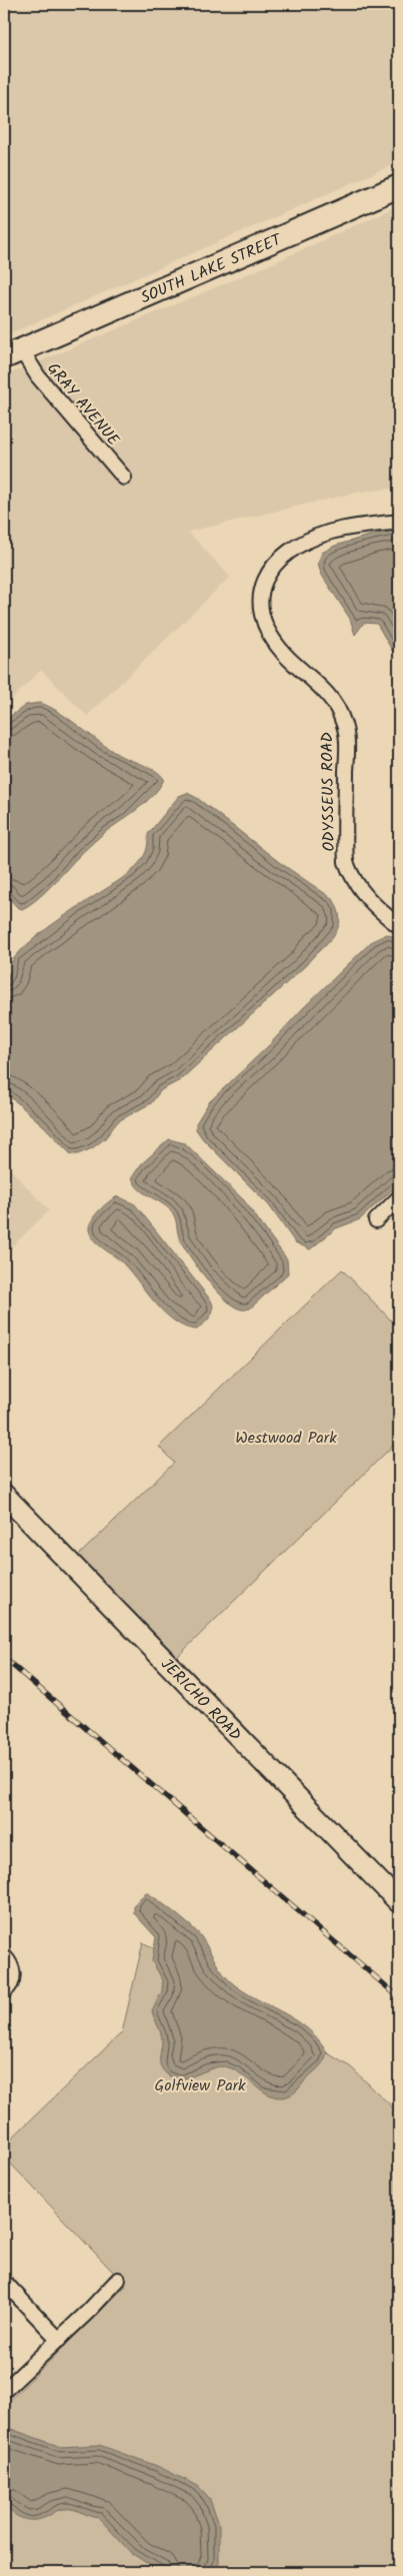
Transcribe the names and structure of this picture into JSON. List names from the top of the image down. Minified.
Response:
{"streets":{"main road":["SOUTH LAKE STREET","JERICHO ROAD"],"street":["GRAY AVENUE","ODYSSEUS ROAD"]},"crossings":[["SOUTH LAKE STREET","GRAY AVENUE"]],"parks":["Westwood Park","Golfview Park"]}
